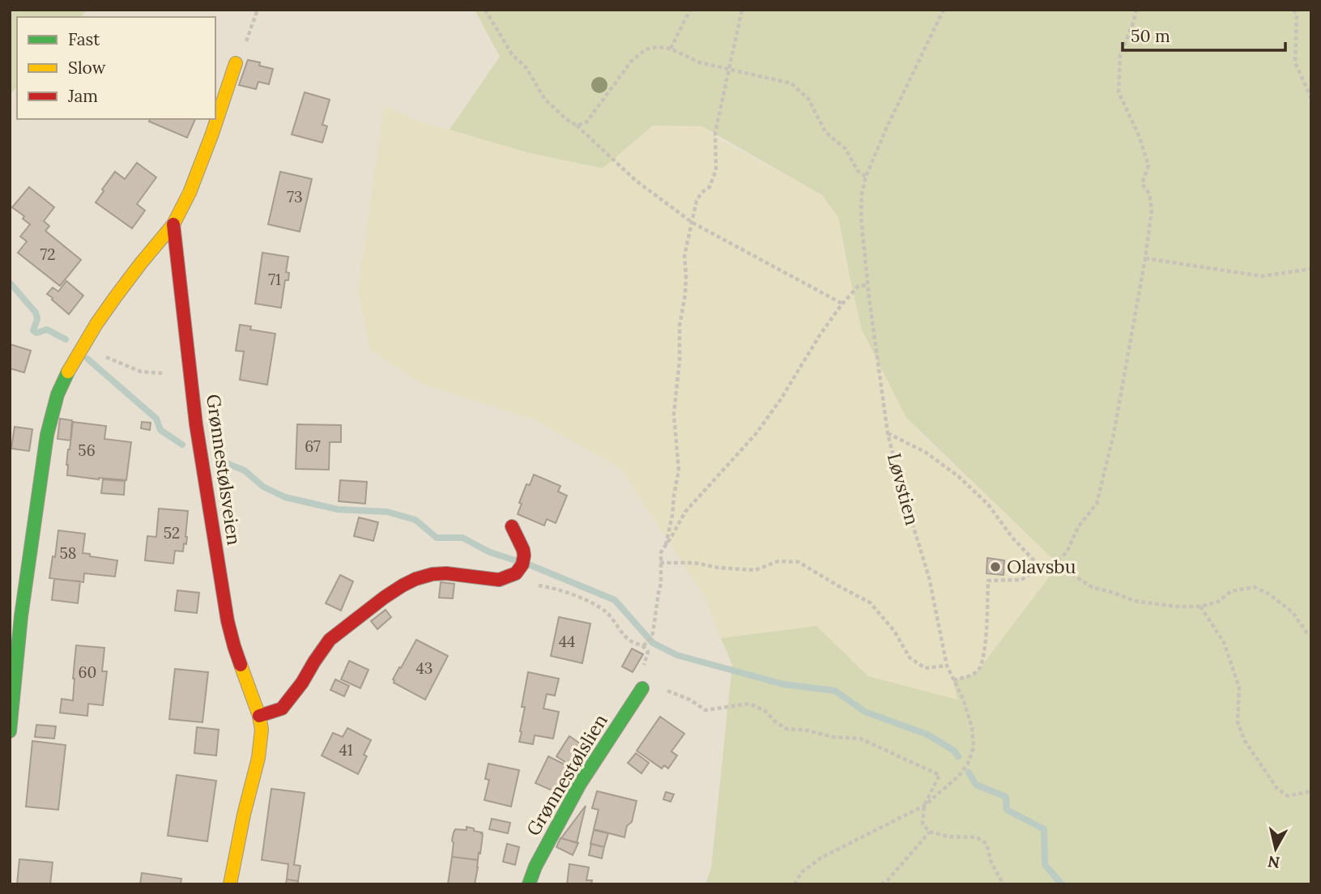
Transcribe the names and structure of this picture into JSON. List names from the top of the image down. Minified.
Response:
{"streets":{"street":["Grønnestølsveien","Grønnestølslien"],"path":["Løvstien"]},"places":["Olavsbu"],"house_numbers":["73","72","71","67","56","52","58","44","43","60","41"],"legend":["Fast","Slow","Jam"],"scale_bar":"50 m","north":"bottom"}
